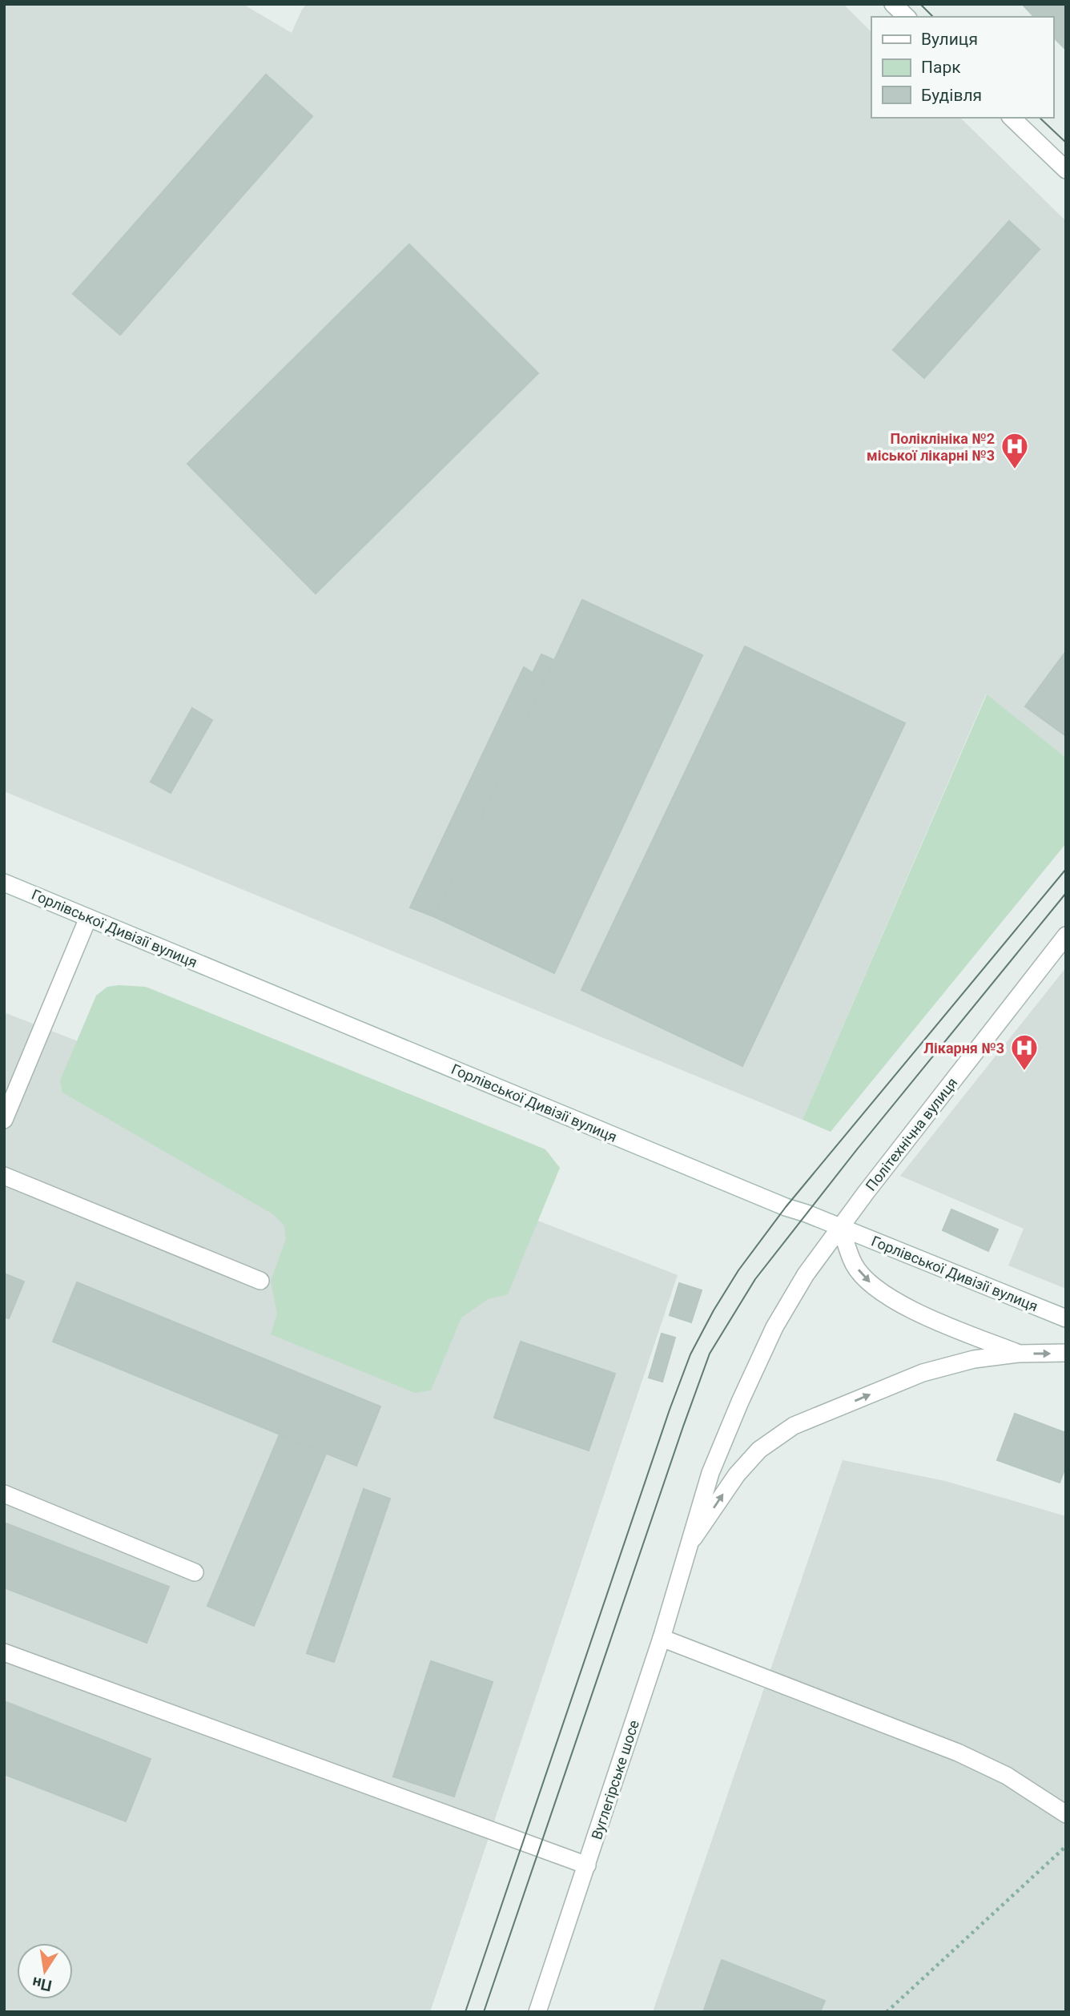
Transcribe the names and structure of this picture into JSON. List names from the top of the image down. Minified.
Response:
{"streets":{"street":["Горлівської Дивізії вулиця","Політехнічна вулиця","Вуглегірське шосе"]},"crossings":[["Горлівської Дивізії вулиця","Політехнічна вулиця"],["Політехнічна вулиця","Вуглегірське шосе"]],"places":{"hospital":["Поліклініка №2 міської лікарні №3","Лікарня №3"]},"legend":["Вулиця","Парк","Будівля"],"north":"bottom"}
